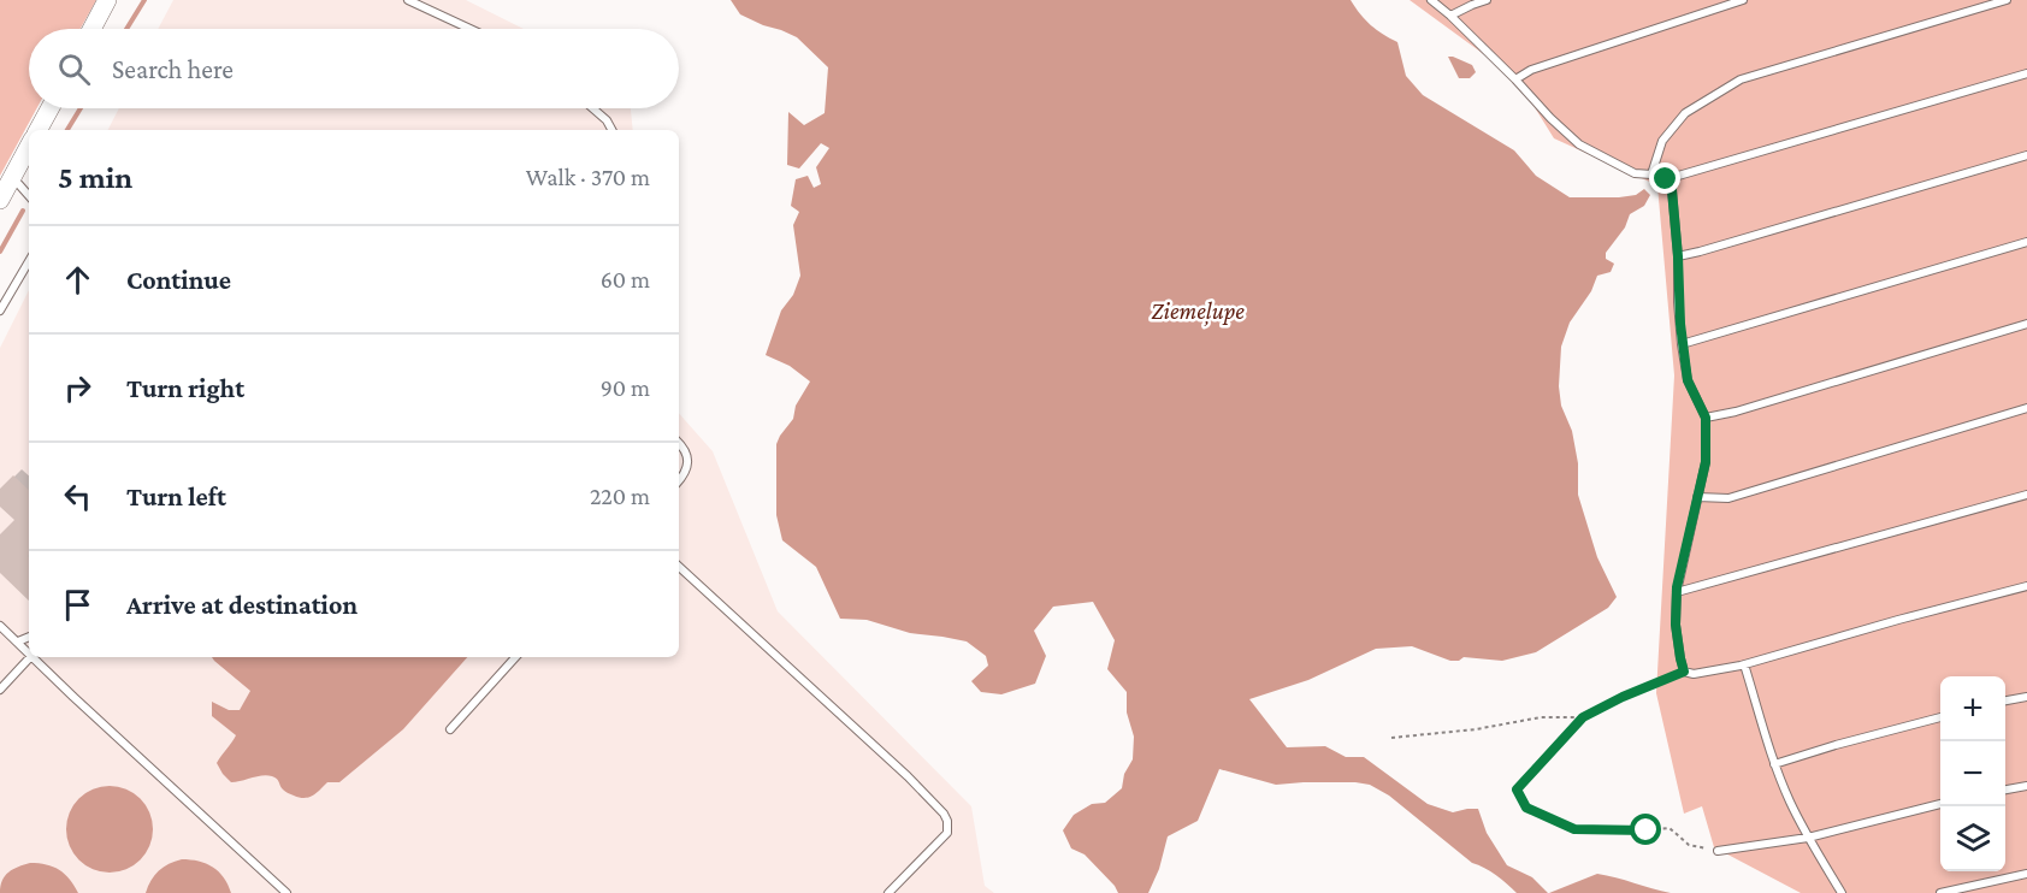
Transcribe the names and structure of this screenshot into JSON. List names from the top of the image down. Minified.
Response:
{"water":["Ziemeļupe"],"page":{"search":"Search here","heading":["5 min","Walk · 370 m"],"list":[["Continue","60 m"],["Turn right","90 m"],["Turn left","220 m"],"Arrive at destination"],"map_buttons":["+","−"]}}
